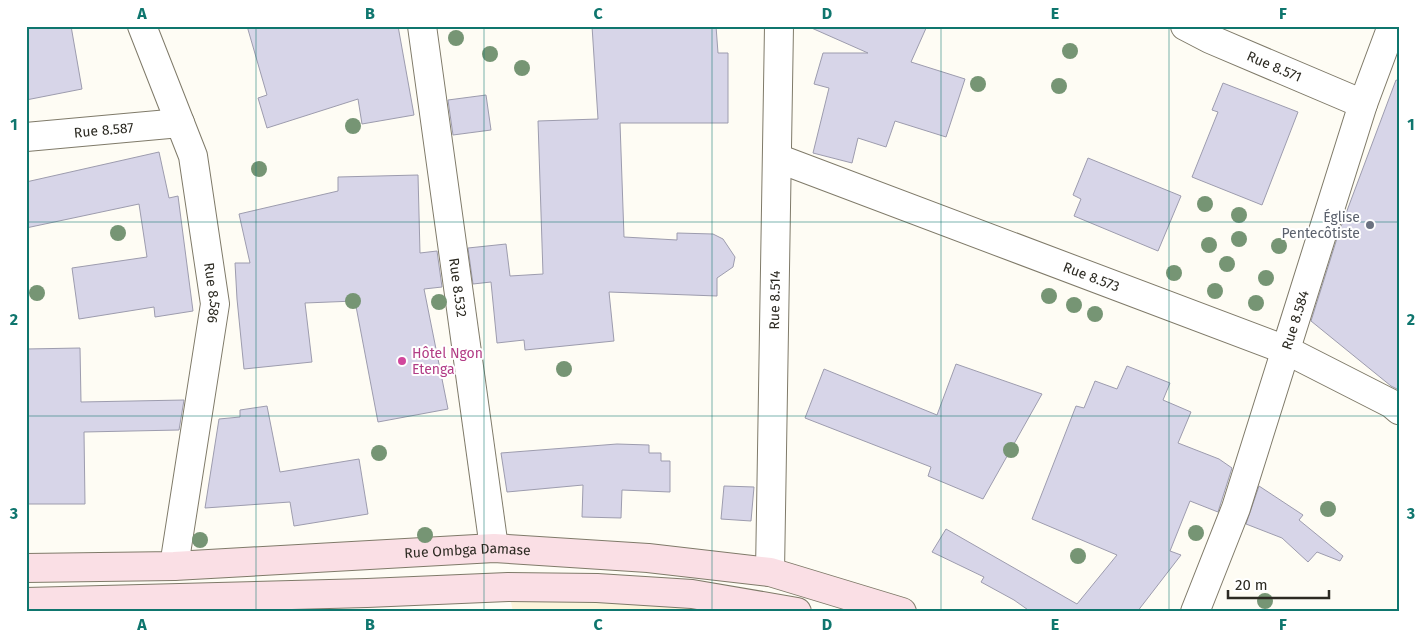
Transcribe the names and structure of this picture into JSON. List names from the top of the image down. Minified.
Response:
{"streets":{"main road":["Rue Ombga Damase"],"street":["Rue 8.571","Rue 8.587","Rue 8.573","Rue 8.532","Rue 8.586","Rue 8.514","Rue 8.584"]},"crossings":[["Rue 8.571","Rue 8.584"],["Rue 8.587","Rue 8.586"],["Rue 8.573","Rue 8.514"],["Rue 8.573","Rue 8.584"],["Rue 8.532","Rue Ombga Damase"],["Rue 8.586","Rue Ombga Damase"],["Rue 8.514","Rue Ombga Damase"]],"places":["Église Pentecôtiste","Hôtel Ngon Etenga"],"scale_bar":"20 m","grid":{"columns":["A","B","C","D","E","F"],"rows":["1","2","3"]}}
